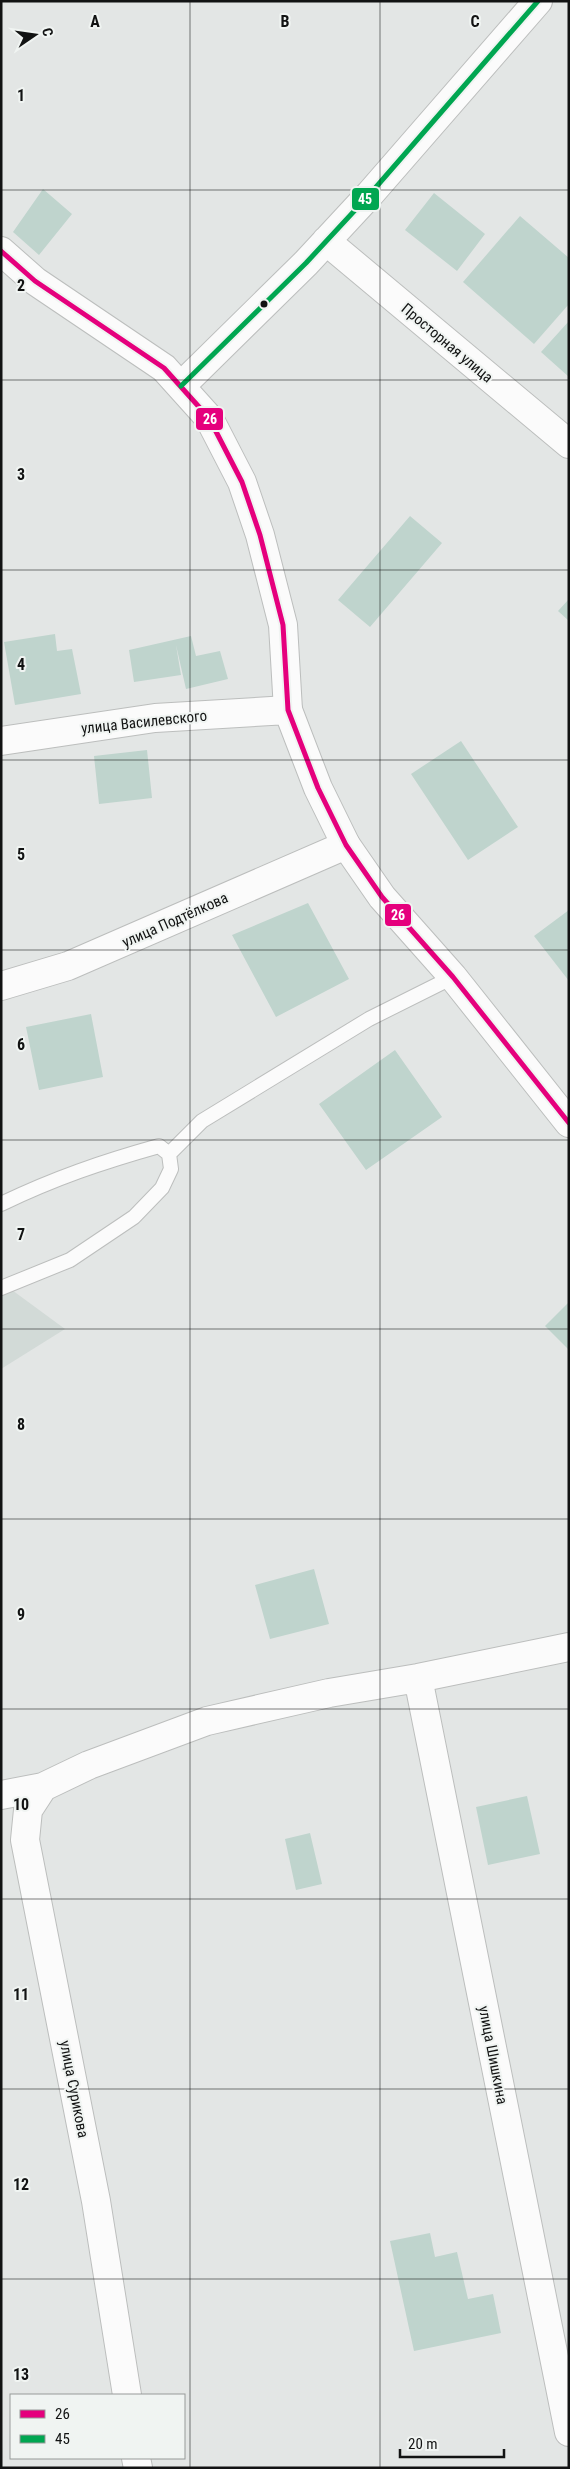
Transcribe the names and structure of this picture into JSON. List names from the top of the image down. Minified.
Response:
{"streets":{"street":["Просторная улица","улица Василевского","улица Подтёлкова","улица Шишкина","улица Сурикова"]},"lines":["transit line 45","transit line 26"],"legend":["26","45"],"scale_bar":"20 m","north":"right","grid":{"columns":["A","B","C"],"rows":["1","2","3","4","5","6","7","8","9","10","11","12","13"]}}
